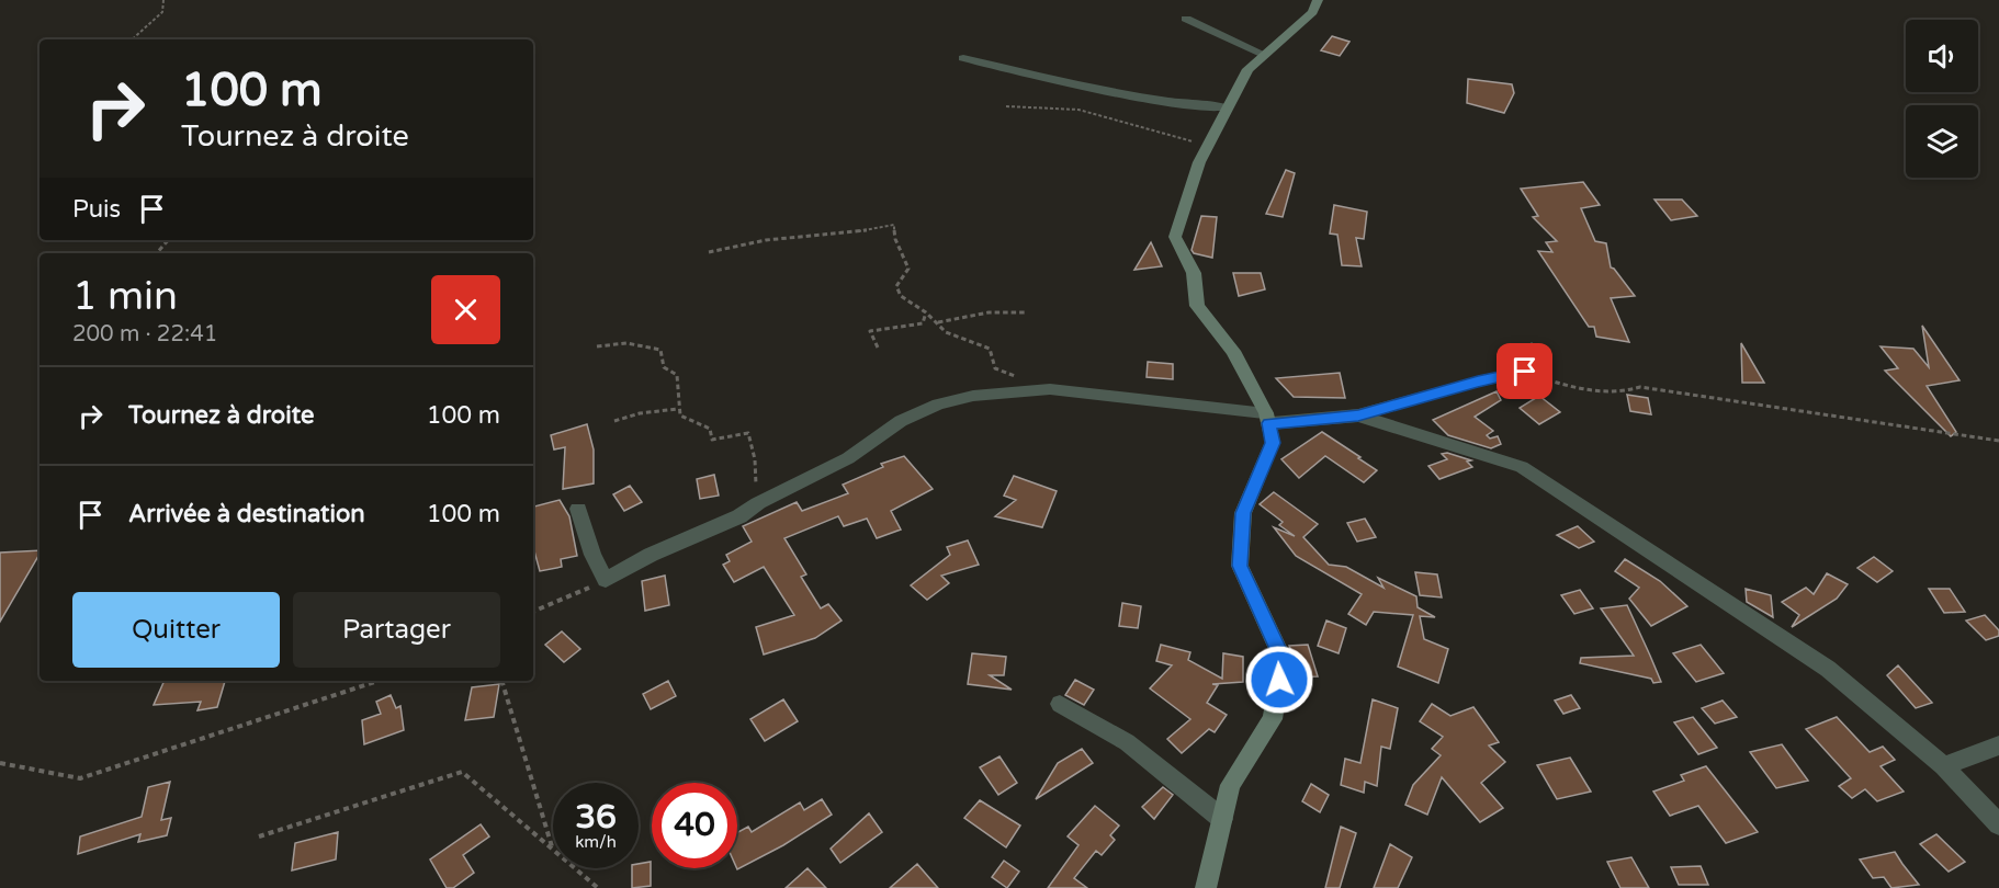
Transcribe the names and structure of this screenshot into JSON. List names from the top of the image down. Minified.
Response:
{"page":{"turn":["100 m","Tournez à droite"],"then":"Puis","heading":["1 min","200 m · 22:41"],"list":[{"name":"Tournez à droite","value":"100 m"},{"name":"Arrivée à destination","value":"100 m"}],"buttons":["Quitter","Partager"],"speed":"36 km/h","limit":"40"}}
